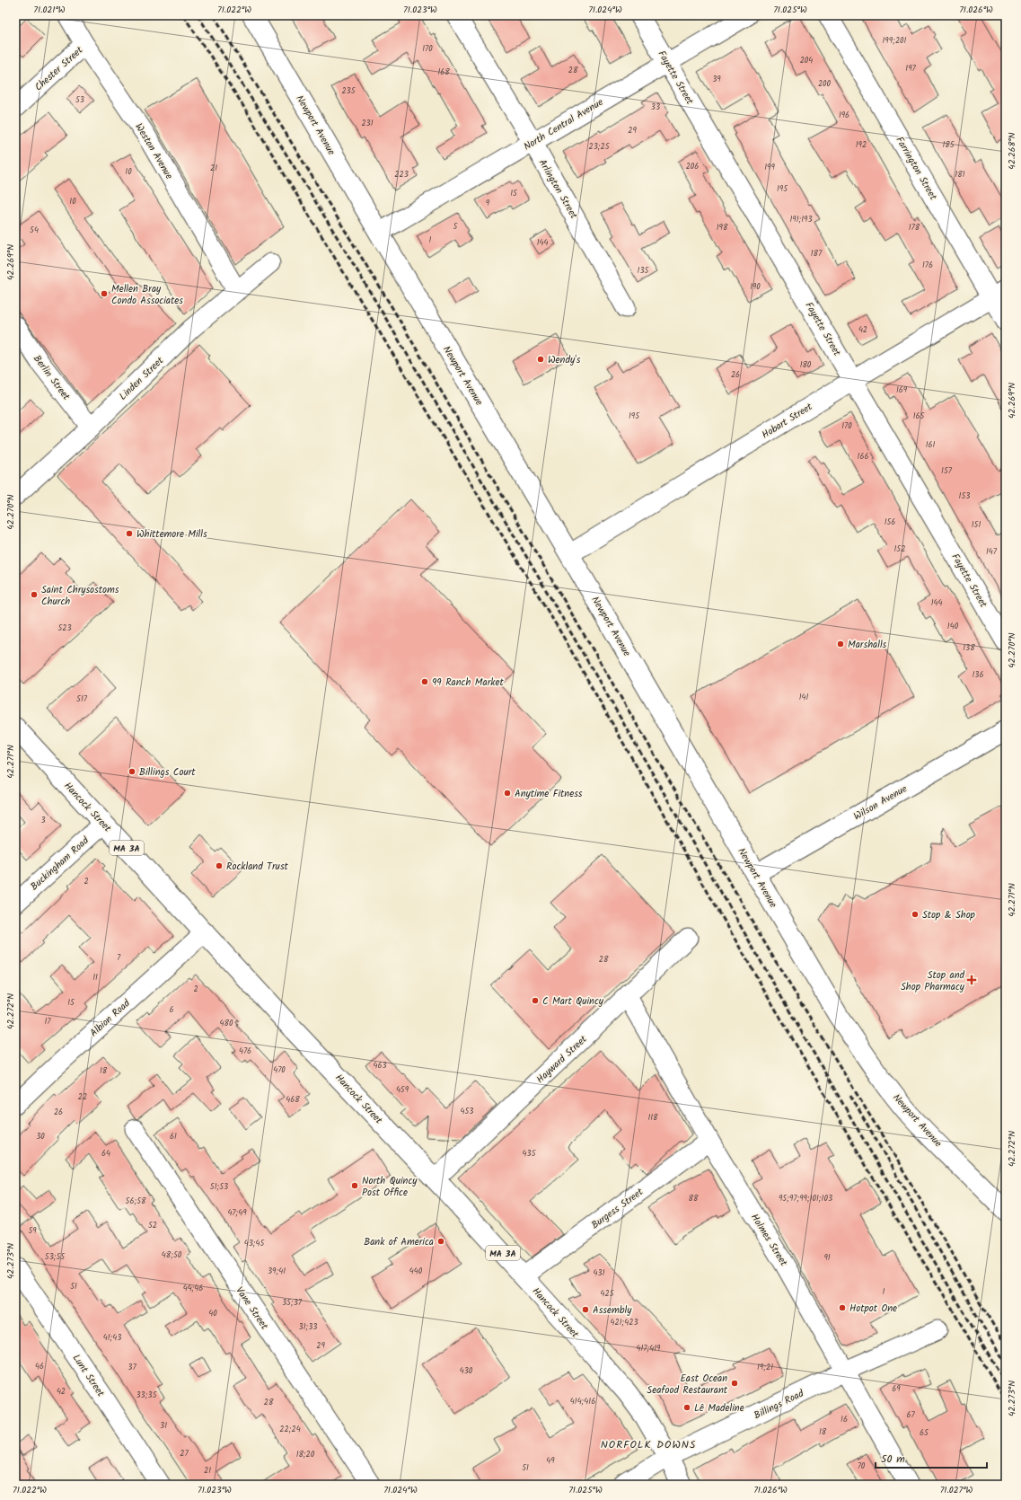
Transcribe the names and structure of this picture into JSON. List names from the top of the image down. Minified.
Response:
{"streets":{"main road":["Newport Avenue","Hancock Street","MA 3A"],"street":["Chester Street","Fayette Street","North Central Avenue","Weston Avenue","Farrington Street","Arlington Street","Berlin Street","Linden Street","Hobart Street","Wilson Avenue","Buckingham Road","Albion Road","Hayward Street","Burgess Street","Holmes Street","Vane Street","Lunt Street","Billings Road"]},"crossings":[["Chester Street","Weston Avenue"],["Fayette Street","North Central Avenue"],["Fayette Street","Hobart Street"],["North Central Avenue","Newport Avenue"],["North Central Avenue","Arlington Street"],["Newport Avenue","Hobart Street"],["Newport Avenue","Wilson Avenue"],["Weston Avenue","Linden Street"],["Farrington Street","Hobart Street"],["Berlin Street","Linden Street"],["Hancock Street","Buckingham Road"],["Hancock Street","Albion Road"],["Hancock Street","Hayward Street"],["Hancock Street","Burgess Street"],["Hancock Street","Billings Road"],["Hayward Street","Holmes Street"],["Burgess Street","Holmes Street"],["Holmes Street","Billings Road"]],"districts":["NORFOLK DOWNS"],"places":{"other":["Mellen Bray Condo Associates","Wendy's","Whittemore Mills","Saint Chrysostoms Church","Marshalls","99 Ranch Market","Billings Court","Anytime Fitness","Rockland Trust","Stop & Shop","C Mart Quincy","North Quincy Post Office","Bank of America","Hotpot One","Assembly","East Ocean Seafood Restaurant","Lê Madeline"],"health":["Stop and Shop Pharmacy"]},"house_numbers":["199;201","170","204","197","28","168","39","200","235","53","33","196","231","29","192","185","23;25","206","199","21","10","223","181","195","15","10","9","191;193","5","198","178","54","1","144","187","176","135","190","42","180","26","169","195","165","170","161","166","157","153","156","151","152","147","144","140","523","138","136","141","517","3","2","7","28","11","2","15","6","17","480","476","463","470","18","459","22","468","453","26","118","30","61","64","435","51;53","88","95;97;99;101;103","56;58","47;49","52","59","43;45","48;50","53;55","91","39;41","440","431","51","44;46","1","425","35;37","40","421;423","31;33","41;43","29","417;419","46","37","19;21","430","69","42","33;35","414;416","28","67","16","31","22;24","18","65","27","18;20","49","70","51","21"],"scale_bar":"50 m","coordinates":["71.021°W","71.022°W","71.023°W","71.024°W","71.025°W","71.026°W","42.268°N","42.269°N","42.270°N","42.271°N","42.272°N","42.273°N","71.027°W"]}
